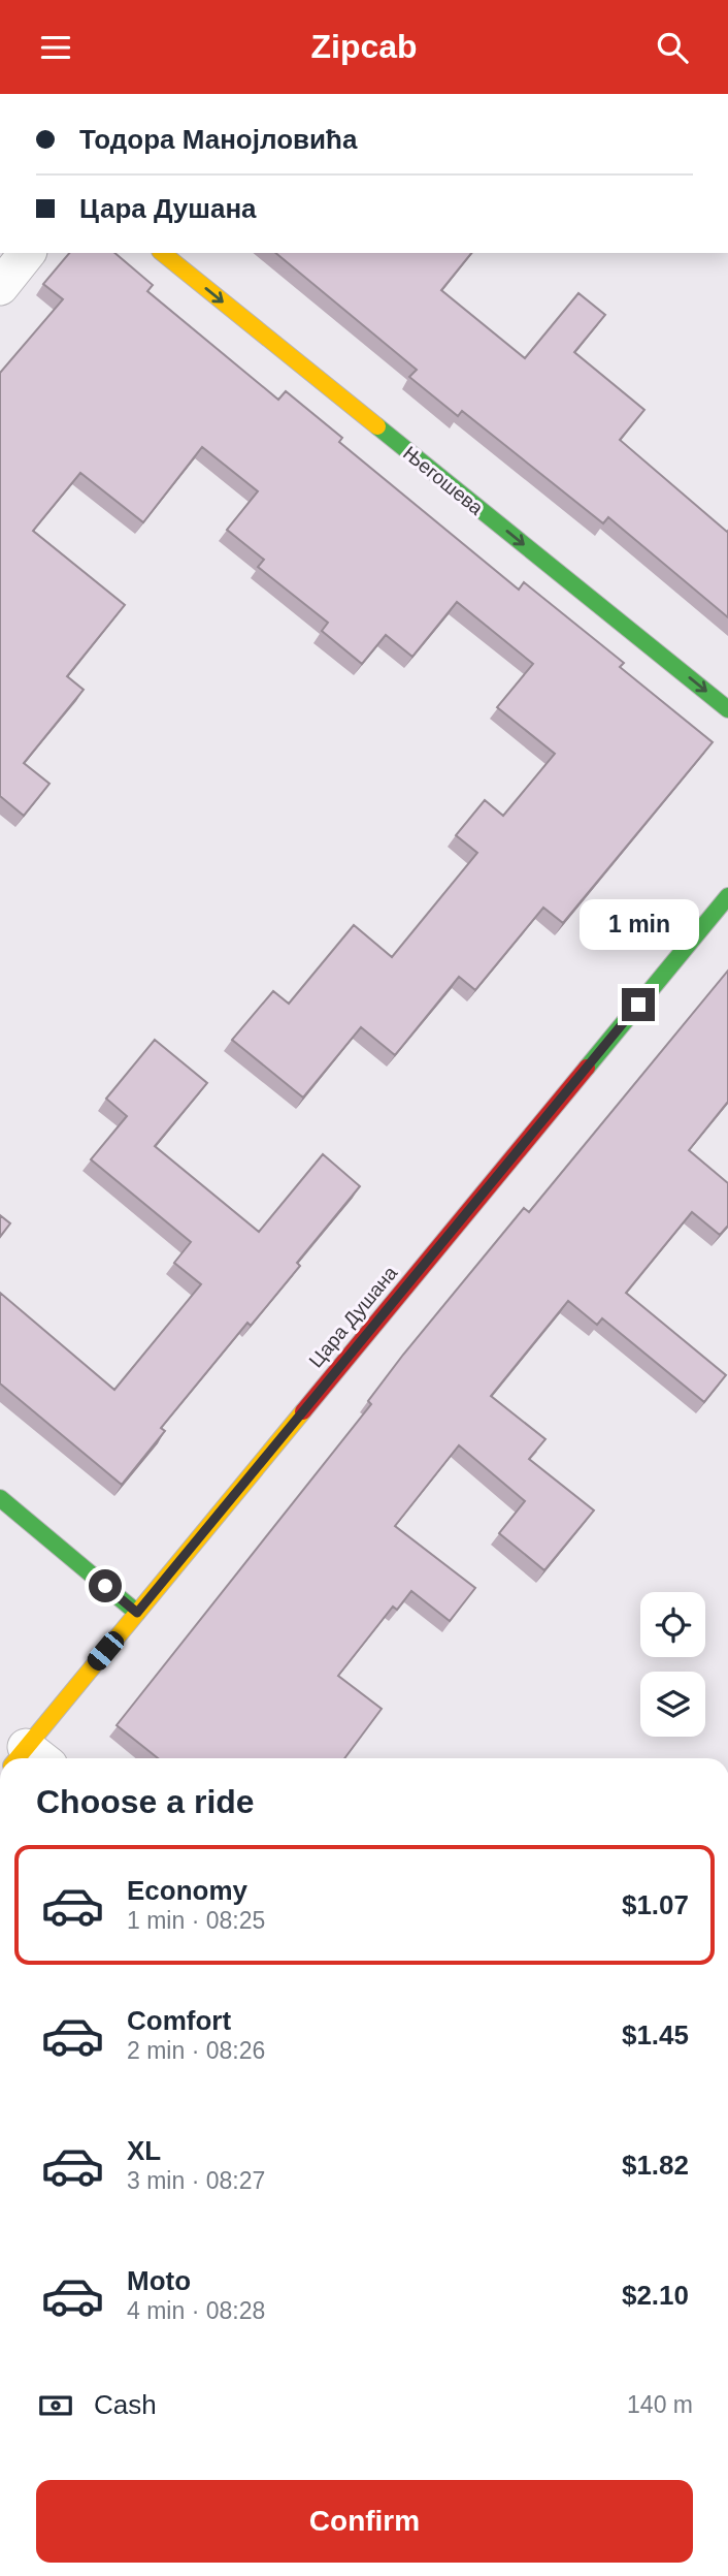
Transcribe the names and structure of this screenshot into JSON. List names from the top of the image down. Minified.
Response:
{"streets":{"street":["Његошева","Цара Душана"]},"one_way":["Његошева"],"page":{"header":"Zipcab","banner":["Тодора Манојловића","Цара Душана"],"bubble":"1 min","heading":"Choose a ride","list":[{"name":"Economy","note":"1 min · 08:25","value":"$1.07"},{"name":"Comfort","note":"2 min · 08:26","value":"$1.45"},{"name":"XL","note":"3 min · 08:27","value":"$1.82"},{"name":"Moto","note":"4 min · 08:28","value":"$2.10"}],"pay":["Cash","140 m"],"buttons":"Confirm"}}
